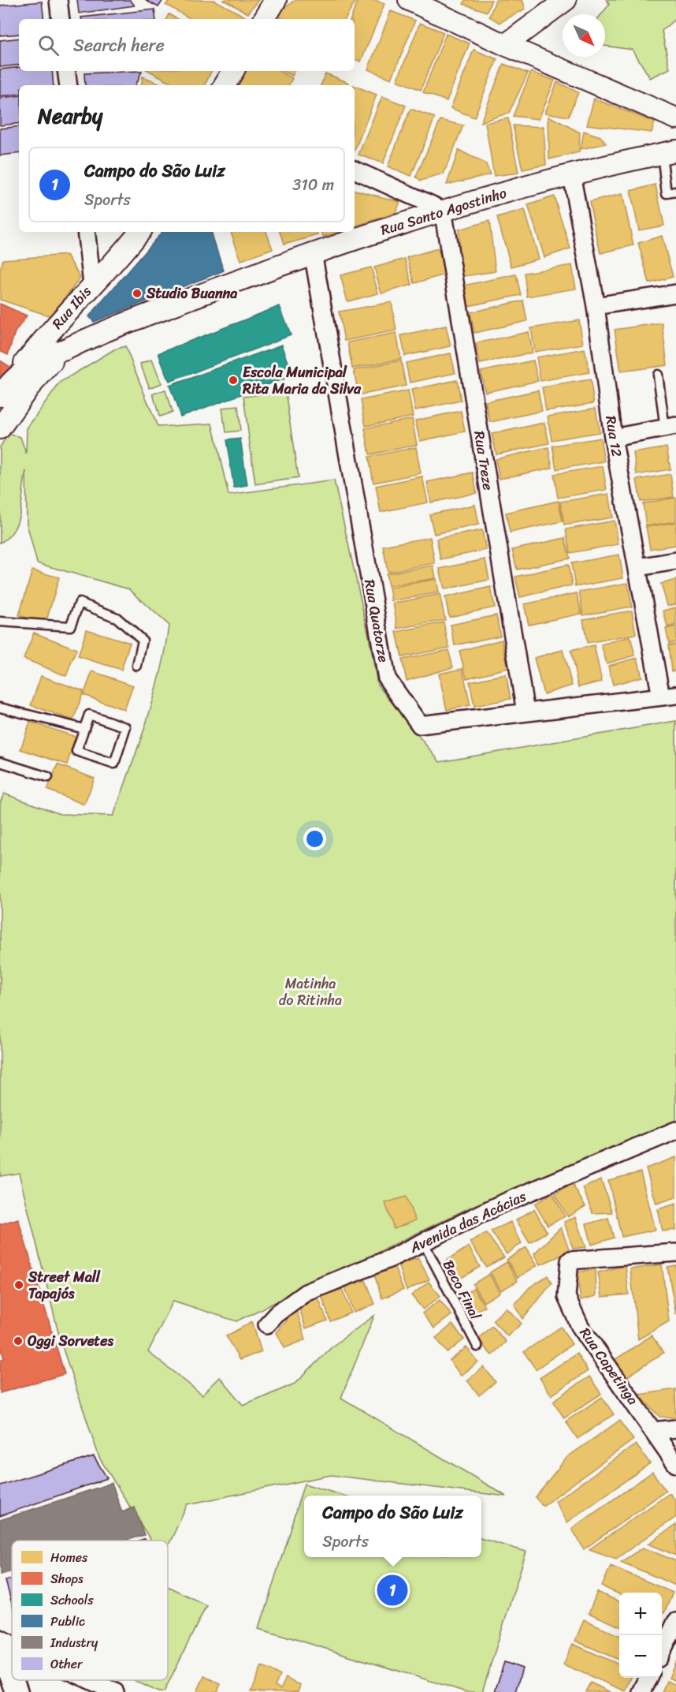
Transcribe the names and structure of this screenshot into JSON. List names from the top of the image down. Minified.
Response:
{"streets":{"street":["Rua Santo Agostinho","Rua Ibis","Rua 12","Rua Treze","Rua Quatorze","Avenida das Acácias","Rua Capetinga"],"lane":["Beco Final"]},"crossings":[["Rua Santo Agostinho","Rua Ibis"],["Rua Santo Agostinho","Rua 12"],["Rua Santo Agostinho","Rua Treze"],["Rua Santo Agostinho","Rua Quatorze"],["Rua 12","Rua Quatorze"],["Rua Treze","Rua Quatorze"],["Avenida das Acácias","Beco Final"]],"parks":["Matinha do Ritinha"],"places":["Studio Buanna","Escola Municipal Rita Maria da Silva","Street Mall Tapajós","Oggi Sorvetes"],"legend":["Homes","Shops","Schools","Public","Industry","Other"],"north":"bottom right","page":{"search":"Search here","heading":"Nearby","list":[{"mark":"1","name":"Campo do São Luiz","note":"Sports","value":"310 m"}],"popup":["Campo do São Luiz","Sports"],"pins":"1","map_buttons":["+","−"]}}
